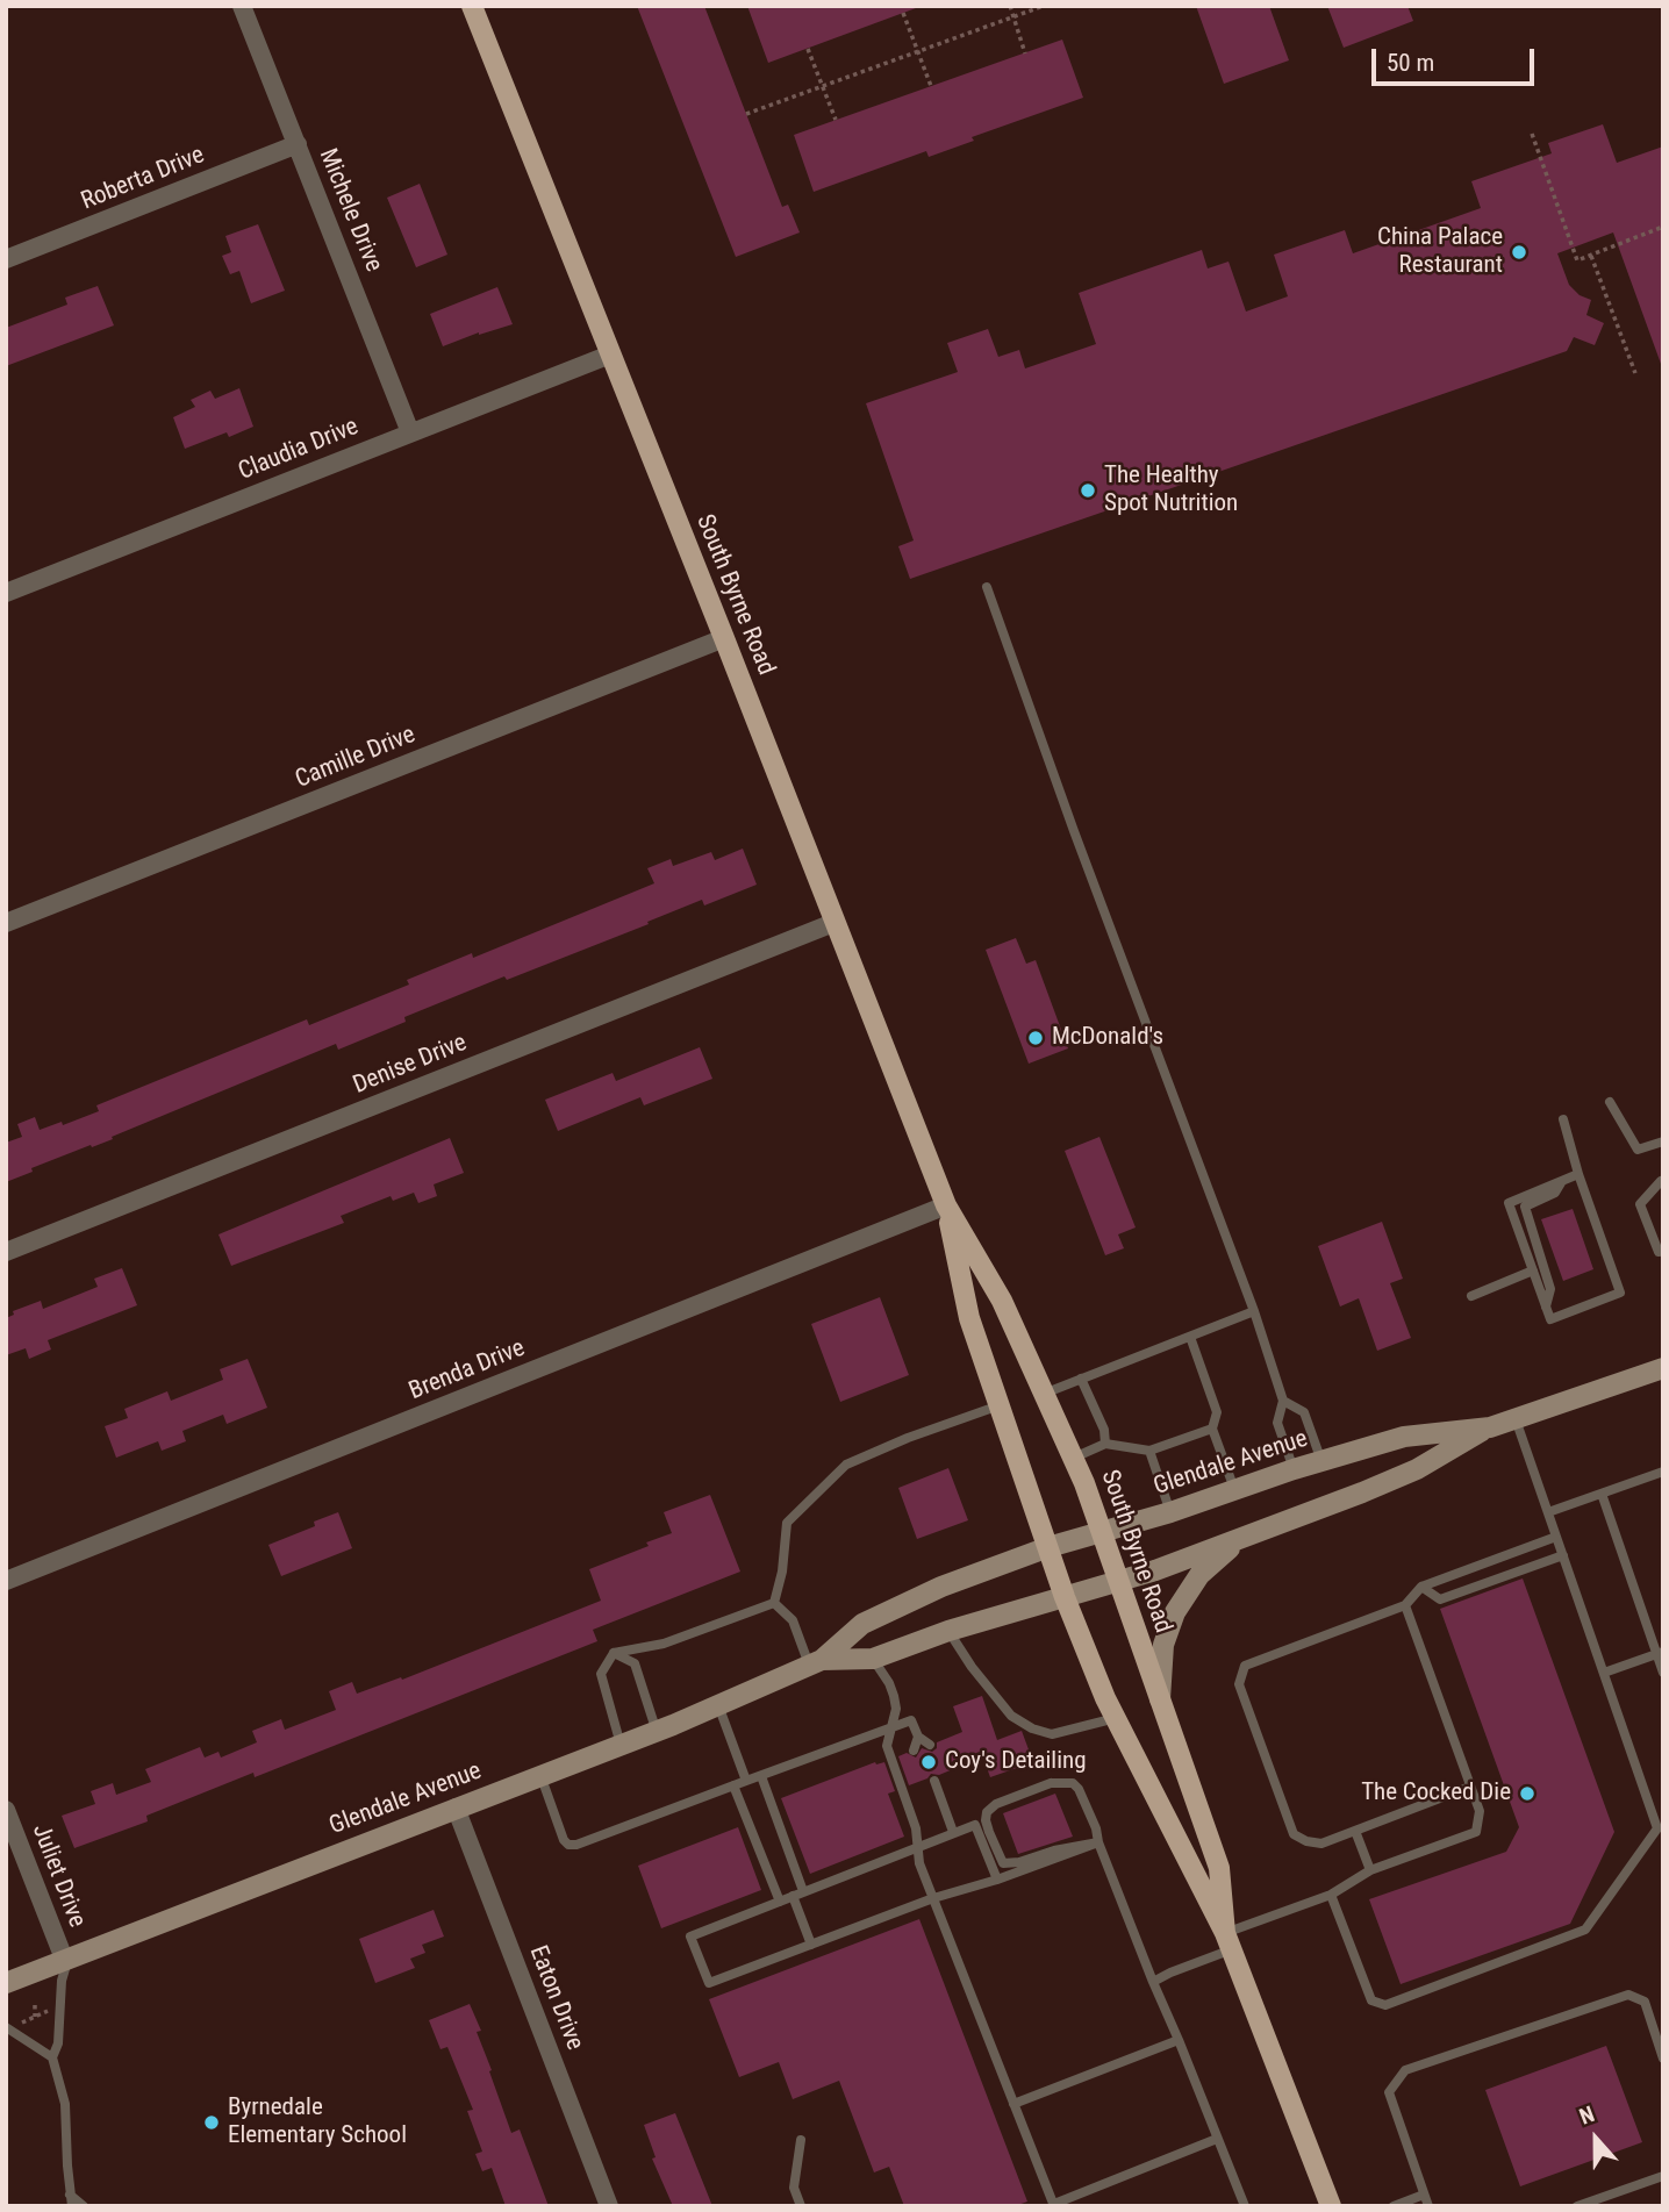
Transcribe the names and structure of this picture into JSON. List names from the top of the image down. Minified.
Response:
{"streets":{"main road":["South Byrne Road","Glendale Avenue"],"street":["Roberta Drive","Michele Drive","Claudia Drive","Camille Drive","Denise Drive","Brenda Drive","Juliet Drive","Eaton Drive"]},"crossings":[["Roberta Drive","Michele Drive"],["Michele Drive","Claudia Drive"],["Claudia Drive","South Byrne Road"],["South Byrne Road","Camille Drive"],["South Byrne Road","Denise Drive"],["South Byrne Road","Brenda Drive"],["South Byrne Road","Glendale Avenue"],["Glendale Avenue","Juliet Drive"],["Glendale Avenue","Eaton Drive"]],"places":["China Palace Restaurant","The Healthy Spot Nutrition","McDonald's","Coy's Detailing","The Cocked Die","Byrnedale Elementary School"],"scale_bar":"50 m","north":"top"}
